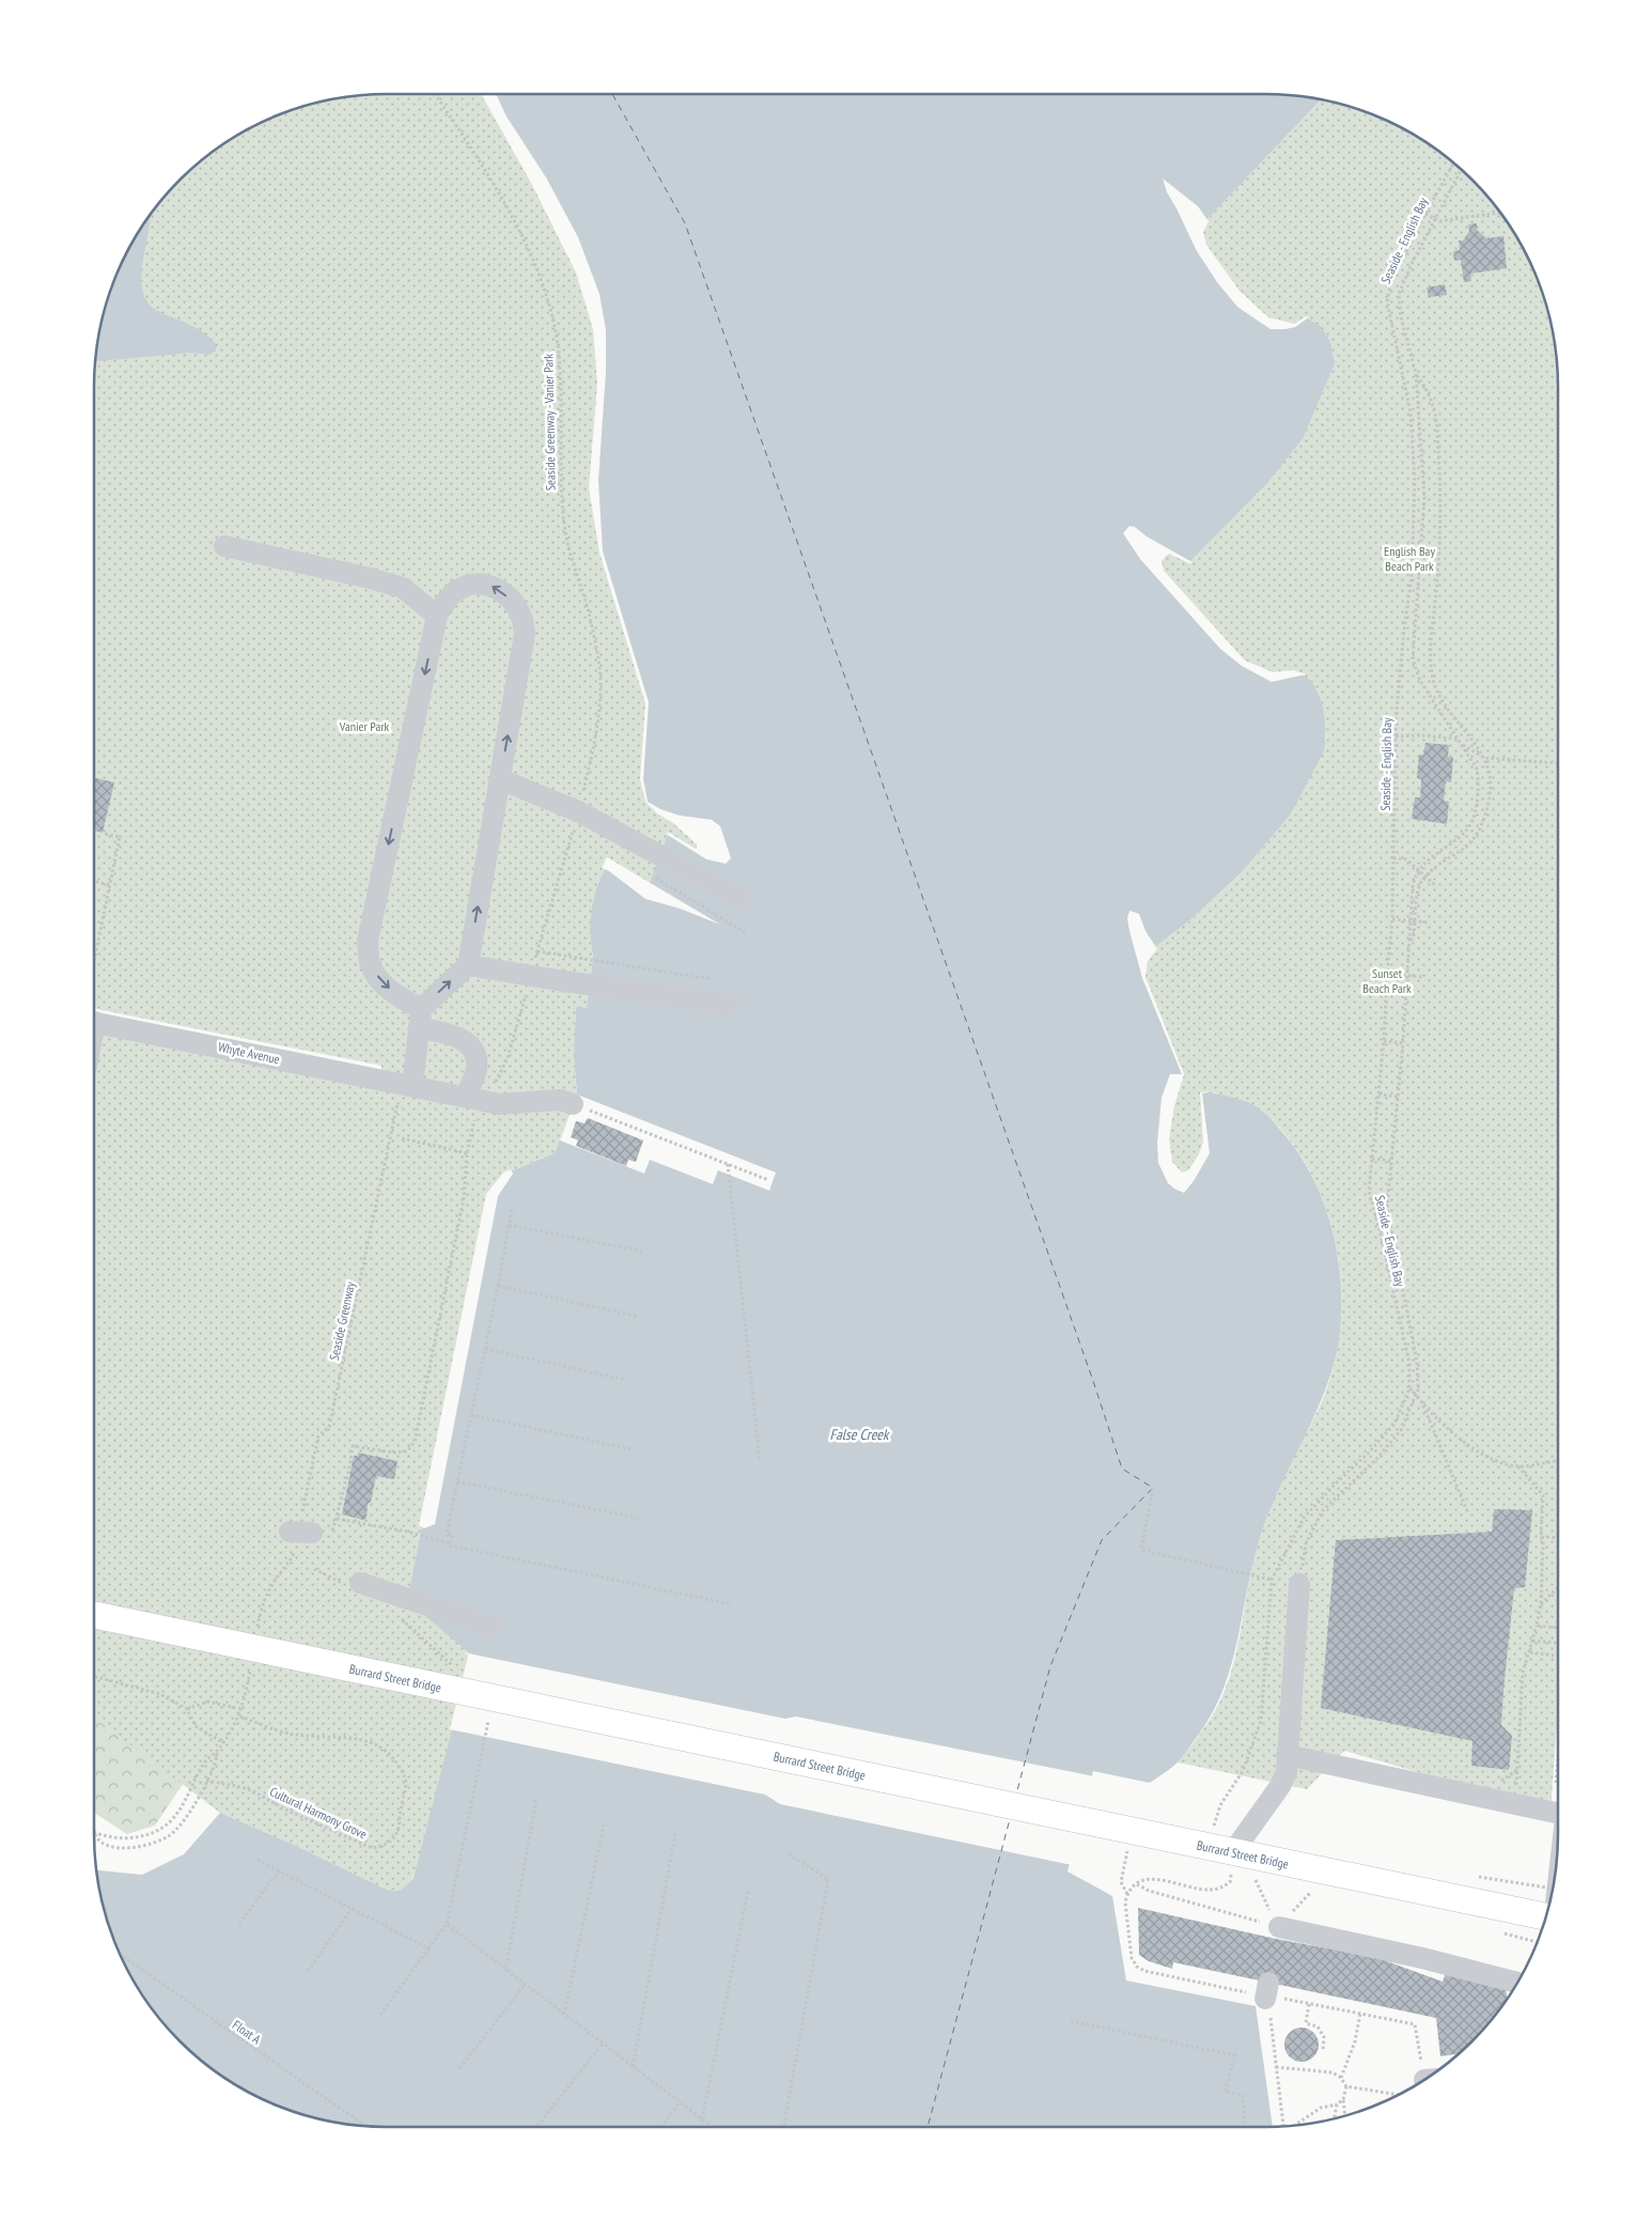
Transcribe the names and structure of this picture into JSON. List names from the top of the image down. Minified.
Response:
{"streets":{"main road":["Burrard Street Bridge"],"street":["Whyte Avenue"],"path":["Seaside - English Bay","Seaside Greenway - Vanier Park","Seaside Greenway","Cultural Harmony Grove","Float A"]},"crossings":[["Whyte Avenue","Seaside Greenway"]],"water":["False Creek"],"parks":["English Bay Beach Park","Vanier Park","Sunset Beach Park"]}
